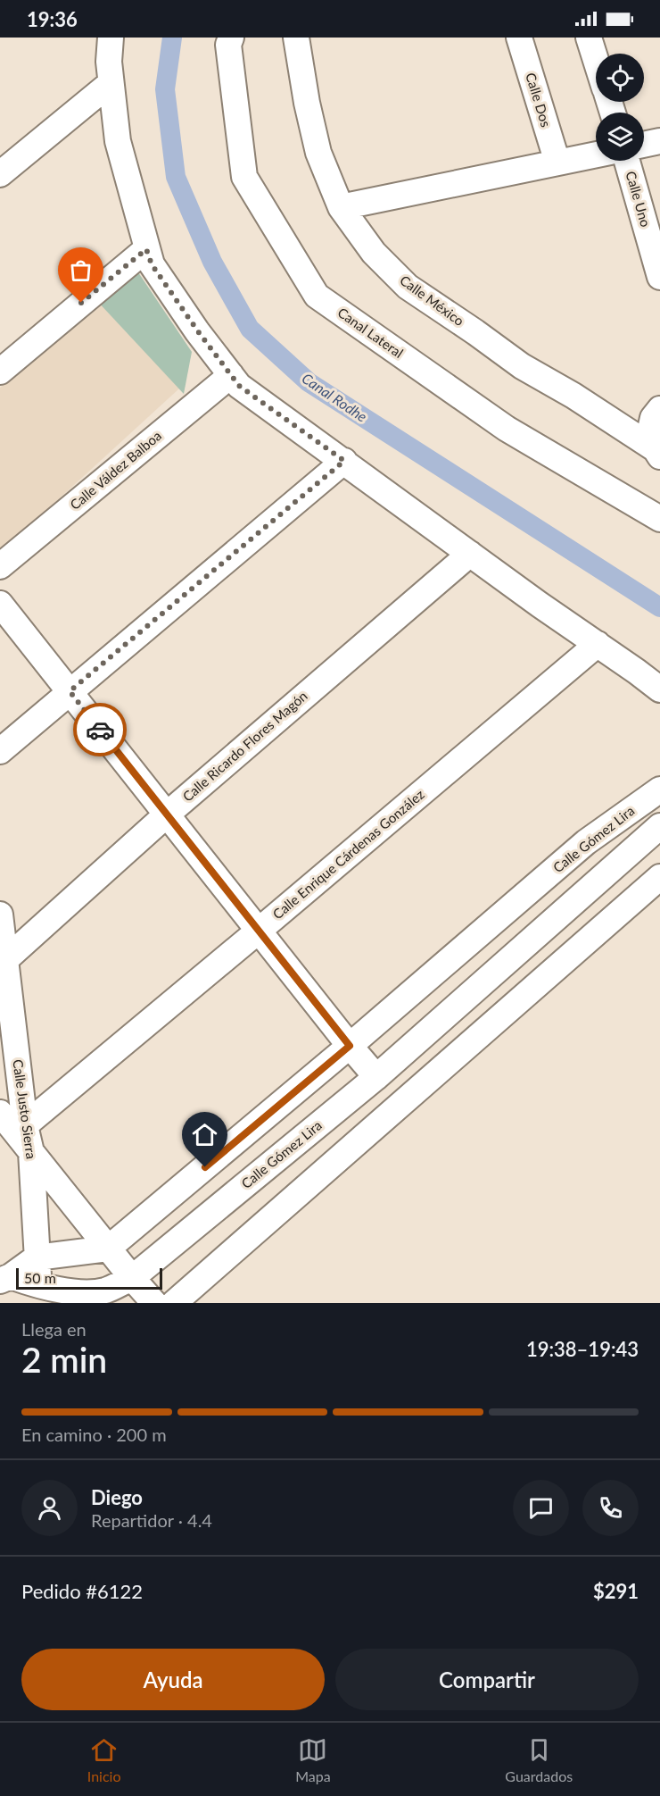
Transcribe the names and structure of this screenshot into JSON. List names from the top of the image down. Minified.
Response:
{"streets":{"street":["Calle Dos","Calle Uno","Calle México","Canal Lateral","Calle Váldez Balboa","Calle Ricardo Flores Magón","Calle Gómez Lira","Calle Enrique Cárdenas González","Calle Justo Sierra"]},"crossings":[["Calle Ricardo Flores Magón","Calle Justo Sierra"],["Calle Gómez Lira","Calle Justo Sierra"],["Calle Enrique Cárdenas González","Calle Justo Sierra"]],"water":["Canal Rodhe"],"scale_bar":"50 m","page":{"status":"19:36","scale":"50 m","heading":["2 min","Llega en","19:38–19:43"],"panel":["Diego","Repartidor · 4.4","Pedido #6122","$291"],"bar":"En camino · 200 m","buttons":["Ayuda","Compartir"],"tabs":["Inicio","Mapa","Guardados"]}}
